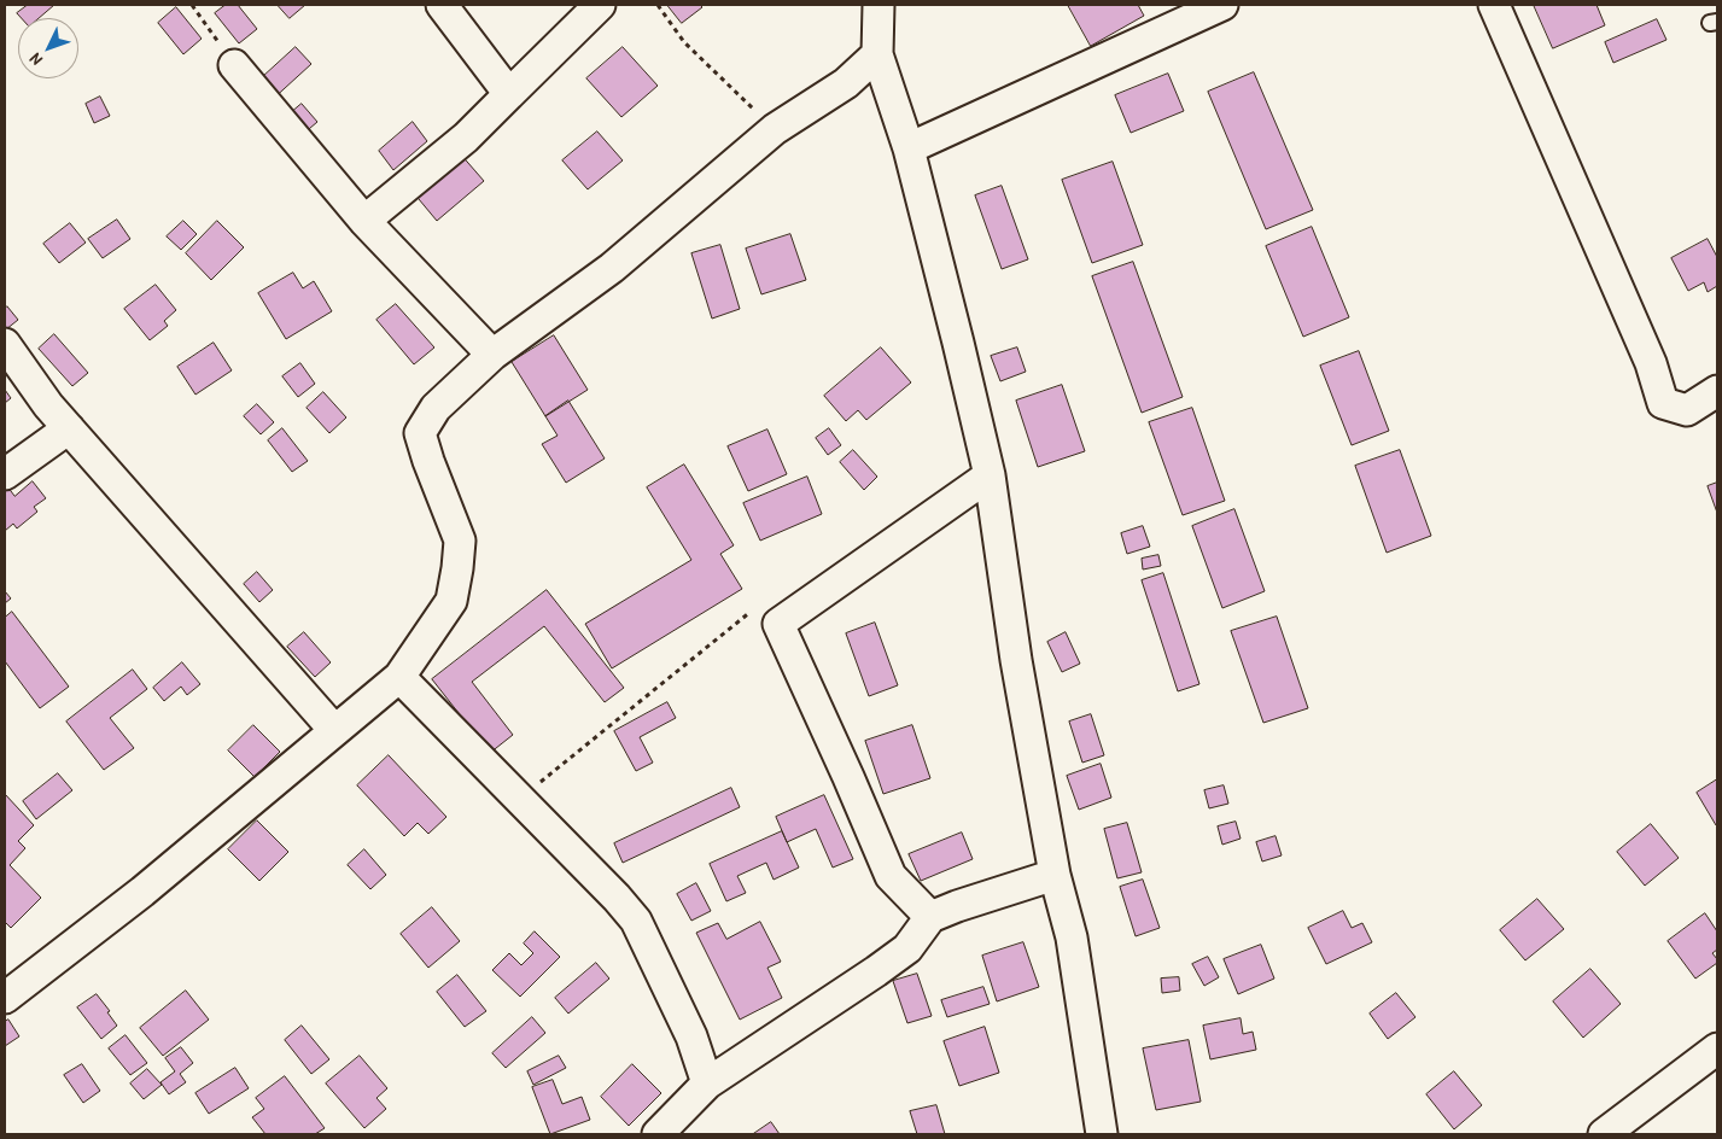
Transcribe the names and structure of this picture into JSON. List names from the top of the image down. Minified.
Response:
{"north":"bottom left"}
